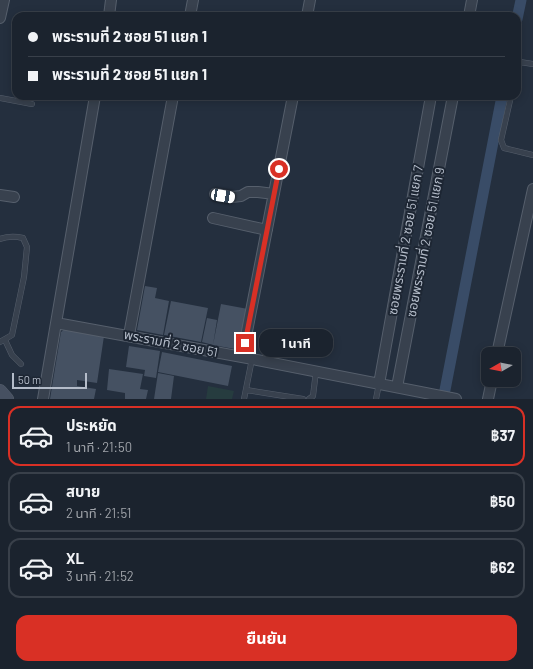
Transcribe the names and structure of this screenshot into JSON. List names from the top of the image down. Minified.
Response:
{"streets":{"street":["ซอยพระรามที่ 2 ซอย 51 แยก 7","ซอยพระรามที่ 2 ซอย 51 แยก 9","พระรามที่ 2 ซอย 51"]},"crossings":[["ซอยพระรามที่ 2 ซอย 51 แยก 7","พระรามที่ 2 ซอย 51"],["ซอยพระรามที่ 2 ซอย 51 แยก 9","พระรามที่ 2 ซอย 51"]],"scale_bar":"50 m","north":"left","page":{"banner":["พระรามที่ 2 ซอย 51 แยก 1","พระรามที่ 2 ซอย 51 แยก 1"],"bubble":"1 นาที","scale":"50 m","list":[{"name":"ประหยัด","note":"1 นาที · 21:50","value":"฿37"},{"name":"สบาย","note":"2 นาที · 21:51","value":"฿50"},{"name":"XL","note":"3 นาที · 21:52","value":"฿62"}],"buttons":"ยืนยัน"}}
